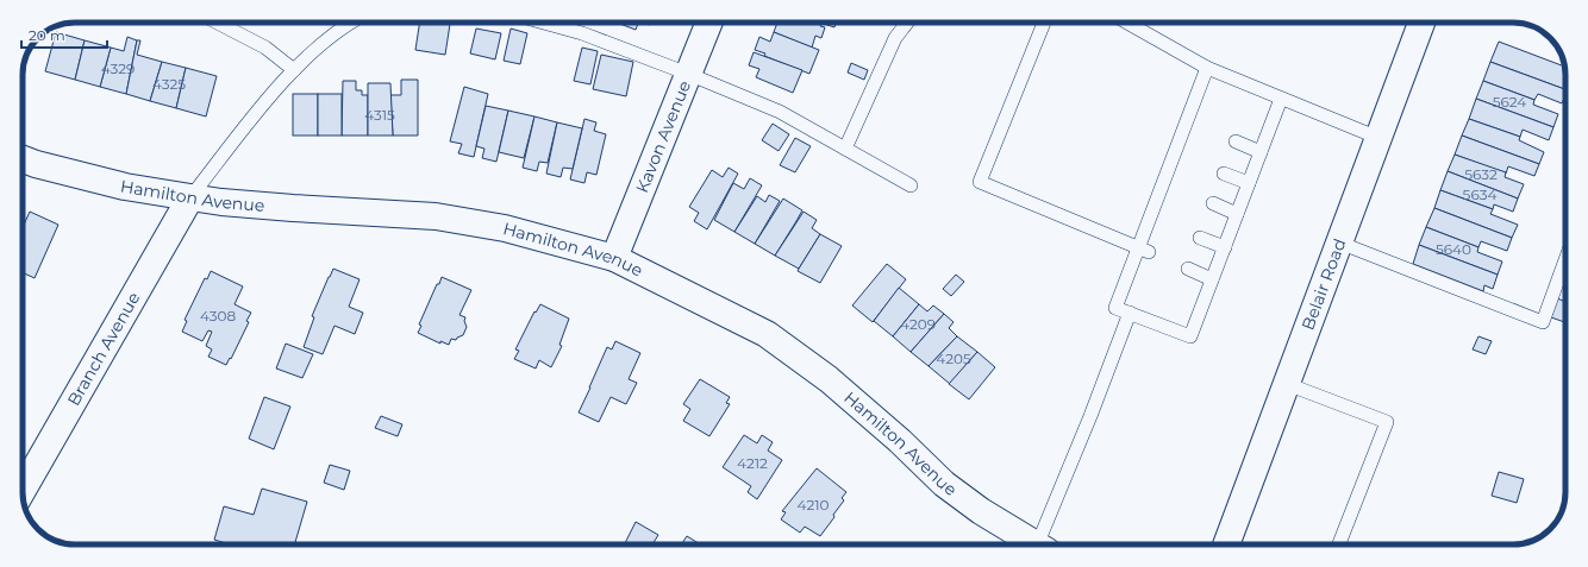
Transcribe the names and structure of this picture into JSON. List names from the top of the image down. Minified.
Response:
{"streets":{"street":["Kavon Avenue","Hamilton Avenue","Belair Road","Branch Avenue"]},"crossings":[["Kavon Avenue","Hamilton Avenue"],["Hamilton Avenue","Branch Avenue"]],"house_numbers":["4329","4325","5624","4315","5632","5634","5640","4308","4209","4205","4212","4210"],"scale_bar":"20 m"}
